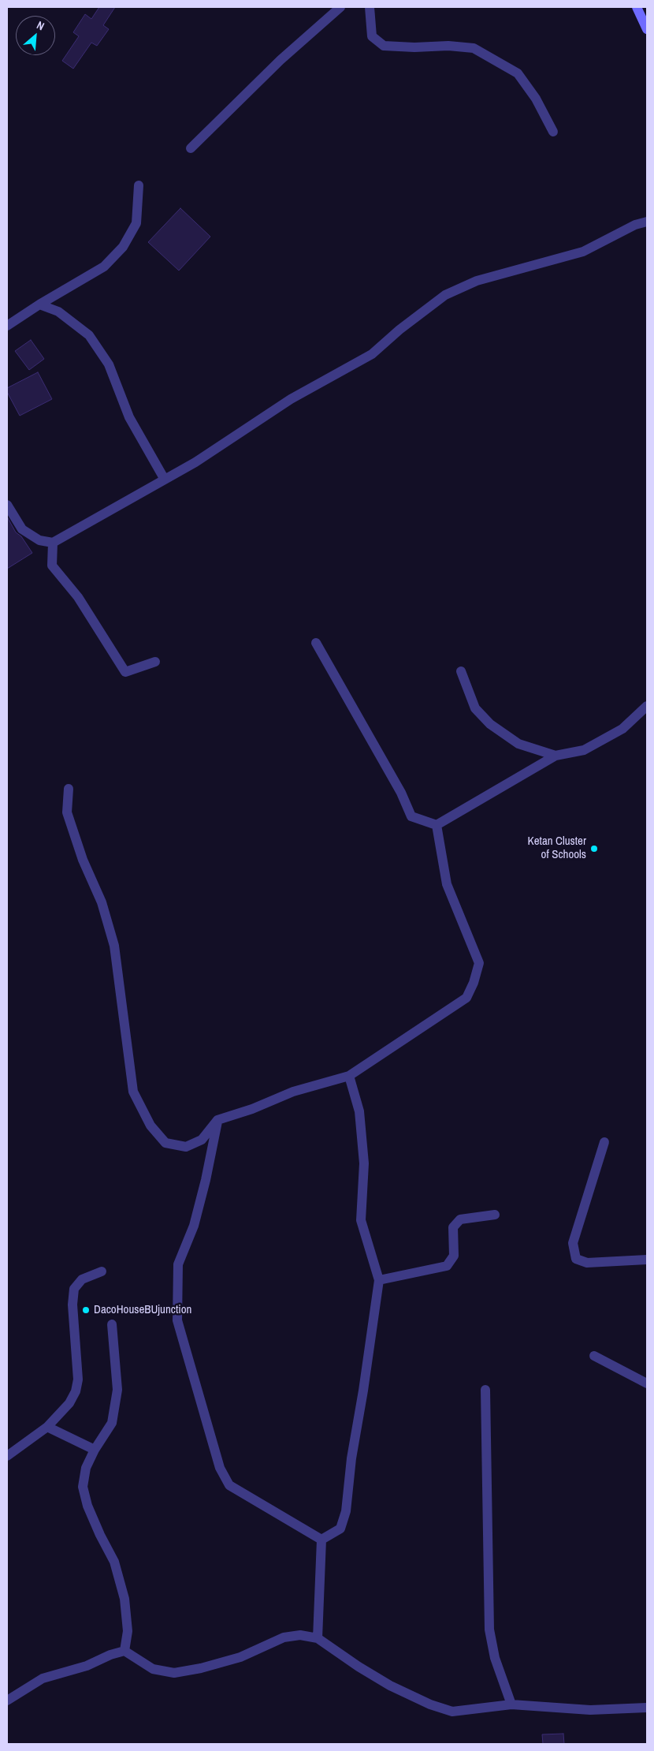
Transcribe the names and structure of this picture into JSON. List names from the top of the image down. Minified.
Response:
{"places":["Ketan Cluster of Schools","DacoHouseBUjunction"],"north":"top right"}
